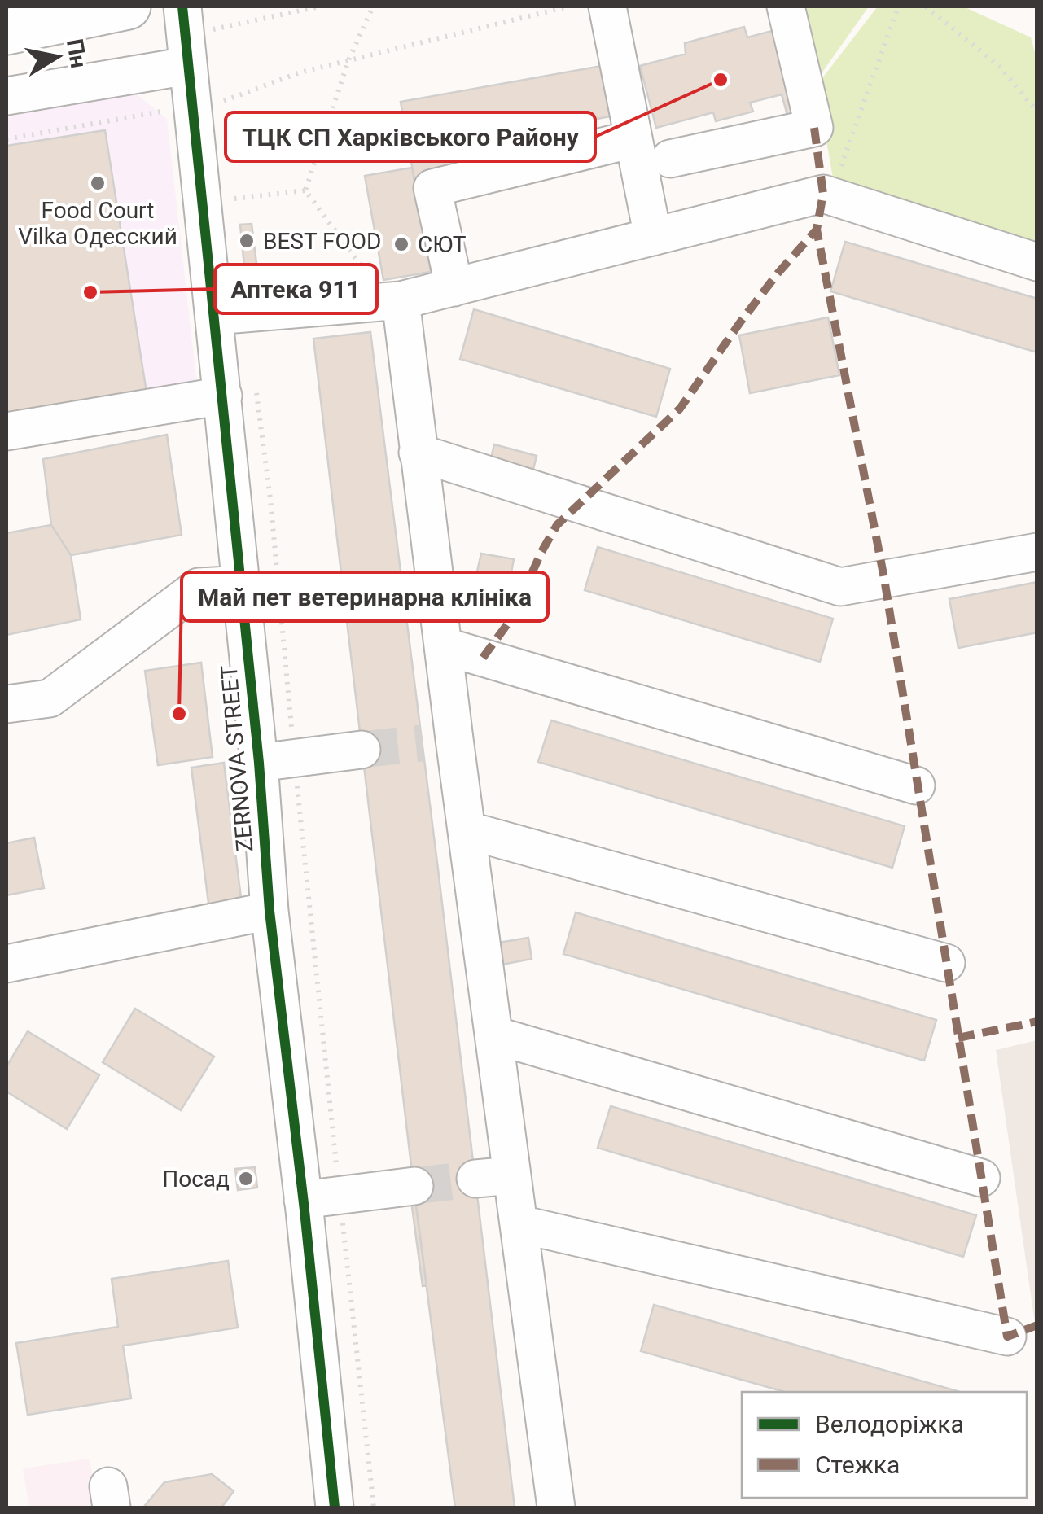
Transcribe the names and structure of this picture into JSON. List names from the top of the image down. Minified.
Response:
{"streets":{"street":["ZERNOVA STREET"]},"places":["ТЦК СП Харківського Району","Food Court Vilka Одесский","BEST FOOD","СЮТ","Аптека 911","Май пет ветеринарна клініка","Посад"],"legend":["Велодоріжка","Стежка"],"north":"right"}
